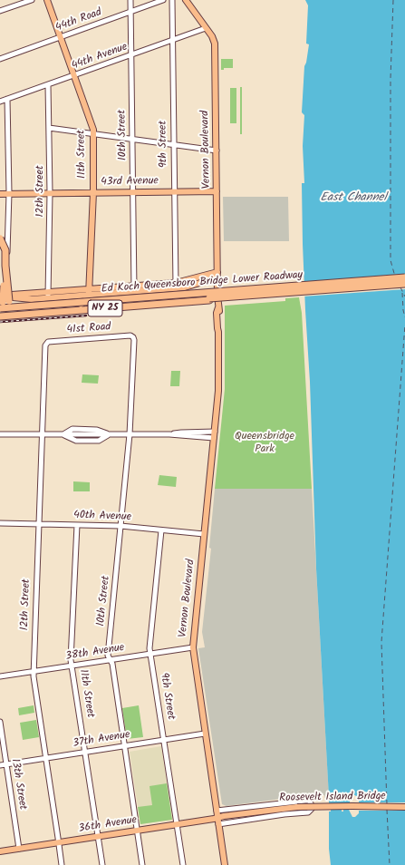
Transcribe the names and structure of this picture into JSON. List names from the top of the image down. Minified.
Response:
{"streets":{"highway":["Ed Koch Queensboro Bridge Lower Roadway","NY 25"],"main road":["Vernon Boulevard","11th Street","43rd Avenue","Roosevelt Island Bridge","36th Avenue"],"street":["44th Road","44th Avenue","10th Street","9th Street","12th Street","41st Road","40th Avenue","38th Avenue","37th Avenue","13th Street"]},"crossings":[["44th Road","10th Street"],["44th Road","11th Street"],["44th Avenue","10th Street"],["44th Avenue","9th Street"],["44th Avenue","Vernon Boulevard"],["44th Avenue","11th Street"],["44th Avenue","12th Street"],["10th Street","43rd Avenue"],["10th Street","41st Road"],["10th Street","40th Avenue"],["10th Street","38th Avenue"],["10th Street","37th Avenue"],["10th Street","36th Avenue"],["9th Street","43rd Avenue"],["9th Street","40th Avenue"],["9th Street","38th Avenue"],["9th Street","37th Avenue"],["9th Street","36th Avenue"],["Vernon Boulevard","43rd Avenue"],["Vernon Boulevard","40th Avenue"],["Vernon Boulevard","38th Avenue"],["Vernon Boulevard","37th Avenue"],["Vernon Boulevard","Roosevelt Island Bridge"],["Vernon Boulevard","36th Avenue"],["11th Street","43rd Avenue"],["11th Street","40th Avenue"],["11th Street","38th Avenue"],["11th Street","37th Avenue"],["11th Street","36th Avenue"],["43rd Avenue","12th Street"],["12th Street","41st Road"],["12th Street","40th Avenue"],["12th Street","38th Avenue"],["12th Street","37th Avenue"],["12th Street","36th Avenue"],["37th Avenue","13th Street"],["13th Street","36th Avenue"],["Roosevelt Island Bridge","36th Avenue"]],"water":["East Channel"],"parks":["Queensbridge Park"]}
